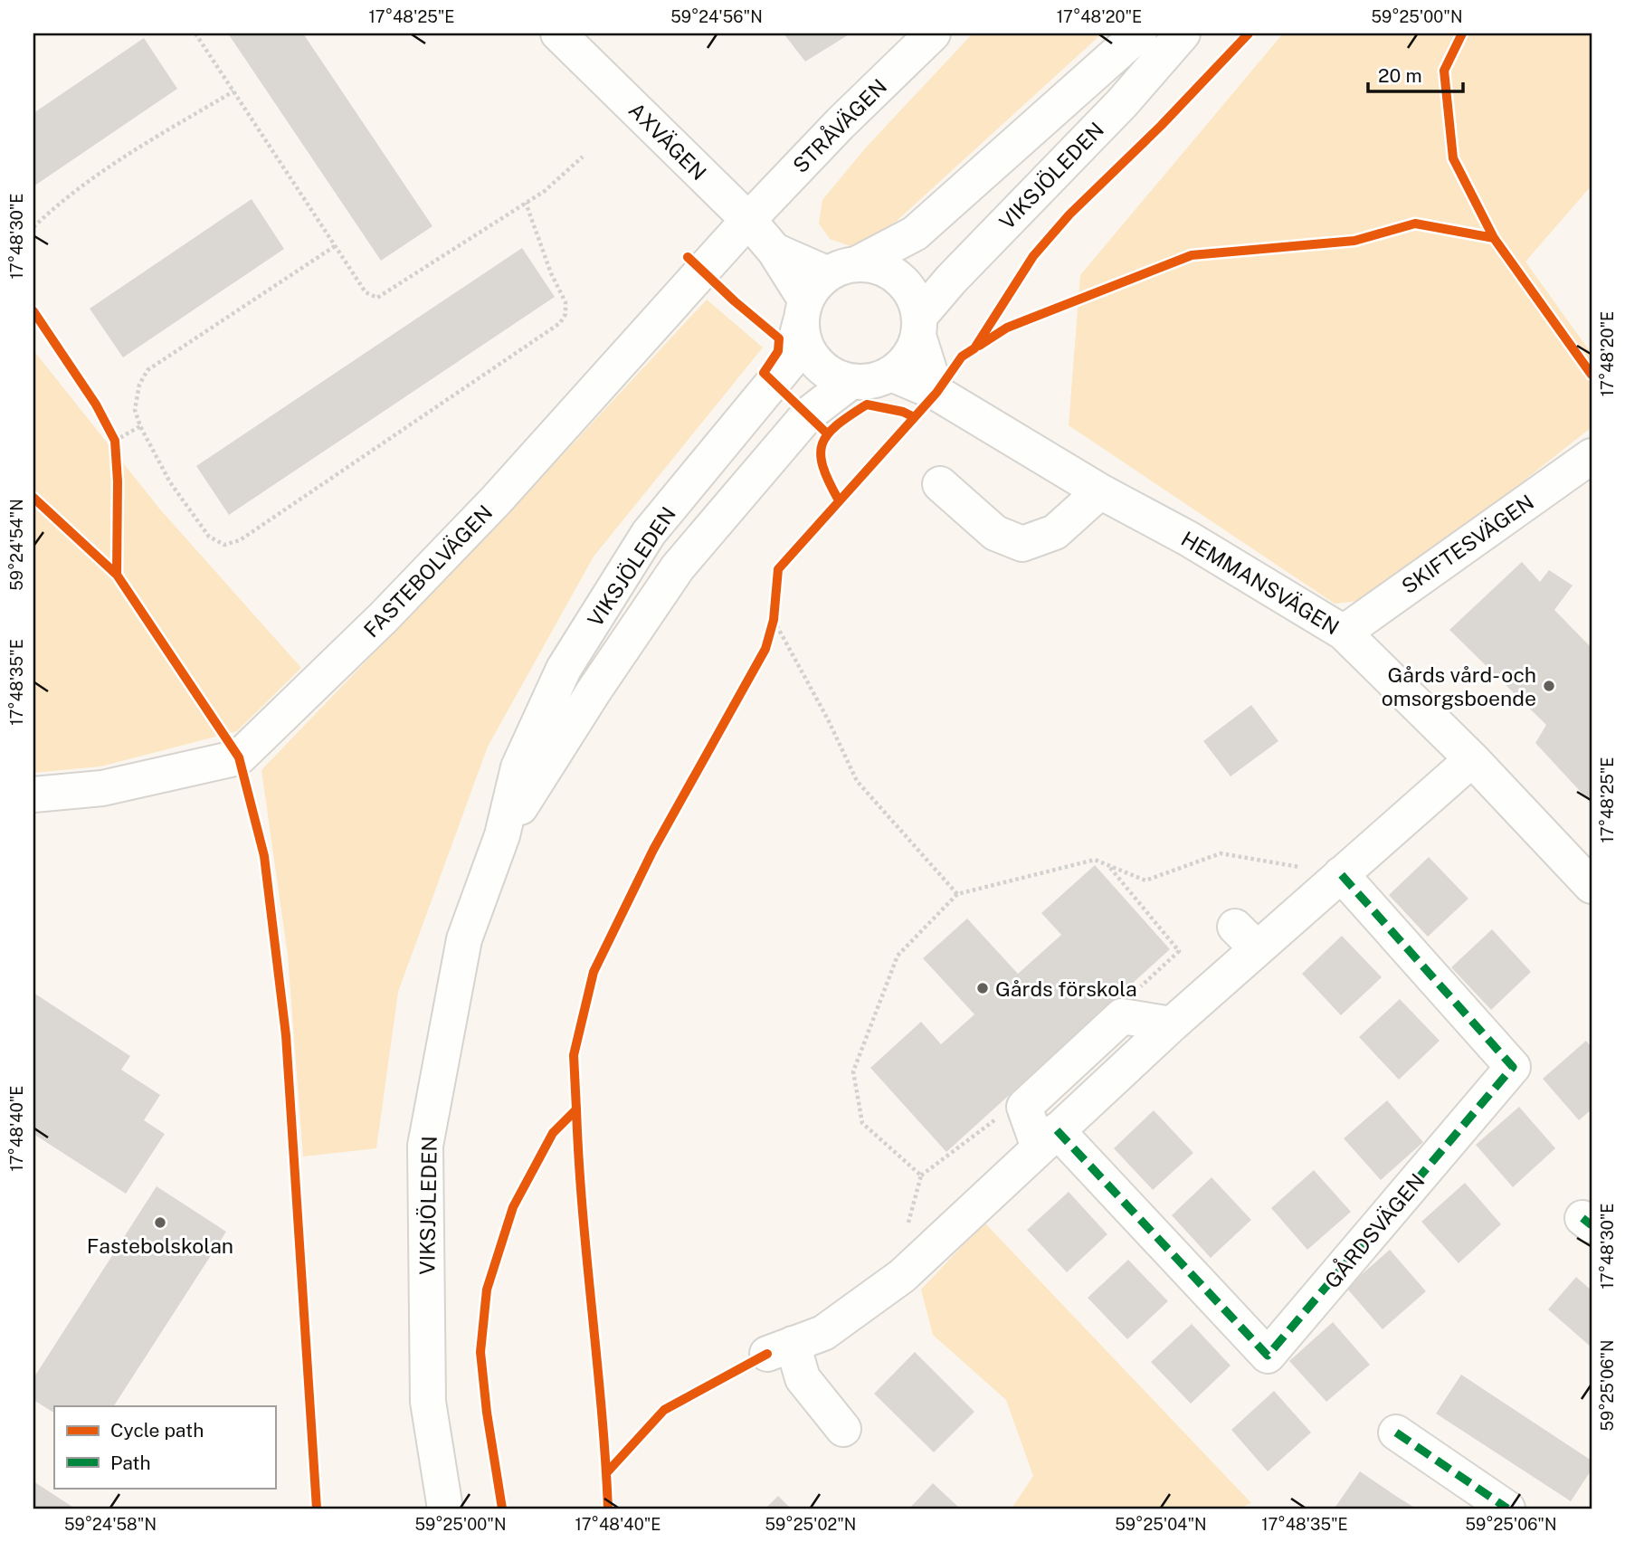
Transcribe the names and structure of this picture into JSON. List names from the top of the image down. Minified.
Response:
{"streets":{"street":["STRÅVÄGEN","AXVÄGEN","VIKSJÖLEDEN","SKIFTESVÄGEN","FASTEBOLVÄGEN","HEMMANSVÄGEN","GÅRDSVÄGEN"]},"crossings":[["STRÅVÄGEN","AXVÄGEN"],["STRÅVÄGEN","FASTEBOLVÄGEN"],["AXVÄGEN","VIKSJÖLEDEN"],["AXVÄGEN","FASTEBOLVÄGEN"],["AXVÄGEN","HEMMANSVÄGEN"],["VIKSJÖLEDEN","HEMMANSVÄGEN"],["SKIFTESVÄGEN","HEMMANSVÄGEN"]],"places":["Gårds vård- och omsorgsboende","Gårds förskola","Fastebolskolan"],"legend":["Cycle path","Path"],"scale_bar":"20 m","coordinates":["17°48'25\"E","59°24'56\"N","17°48'20\"E","59°25'00\"N","17°48'30\"E","59°24'54\"N","17°48'35\"E","17°48'40\"E","59°25'06\"N","59°24'58\"N","59°25'02\"N","59°25'04\"N"]}
